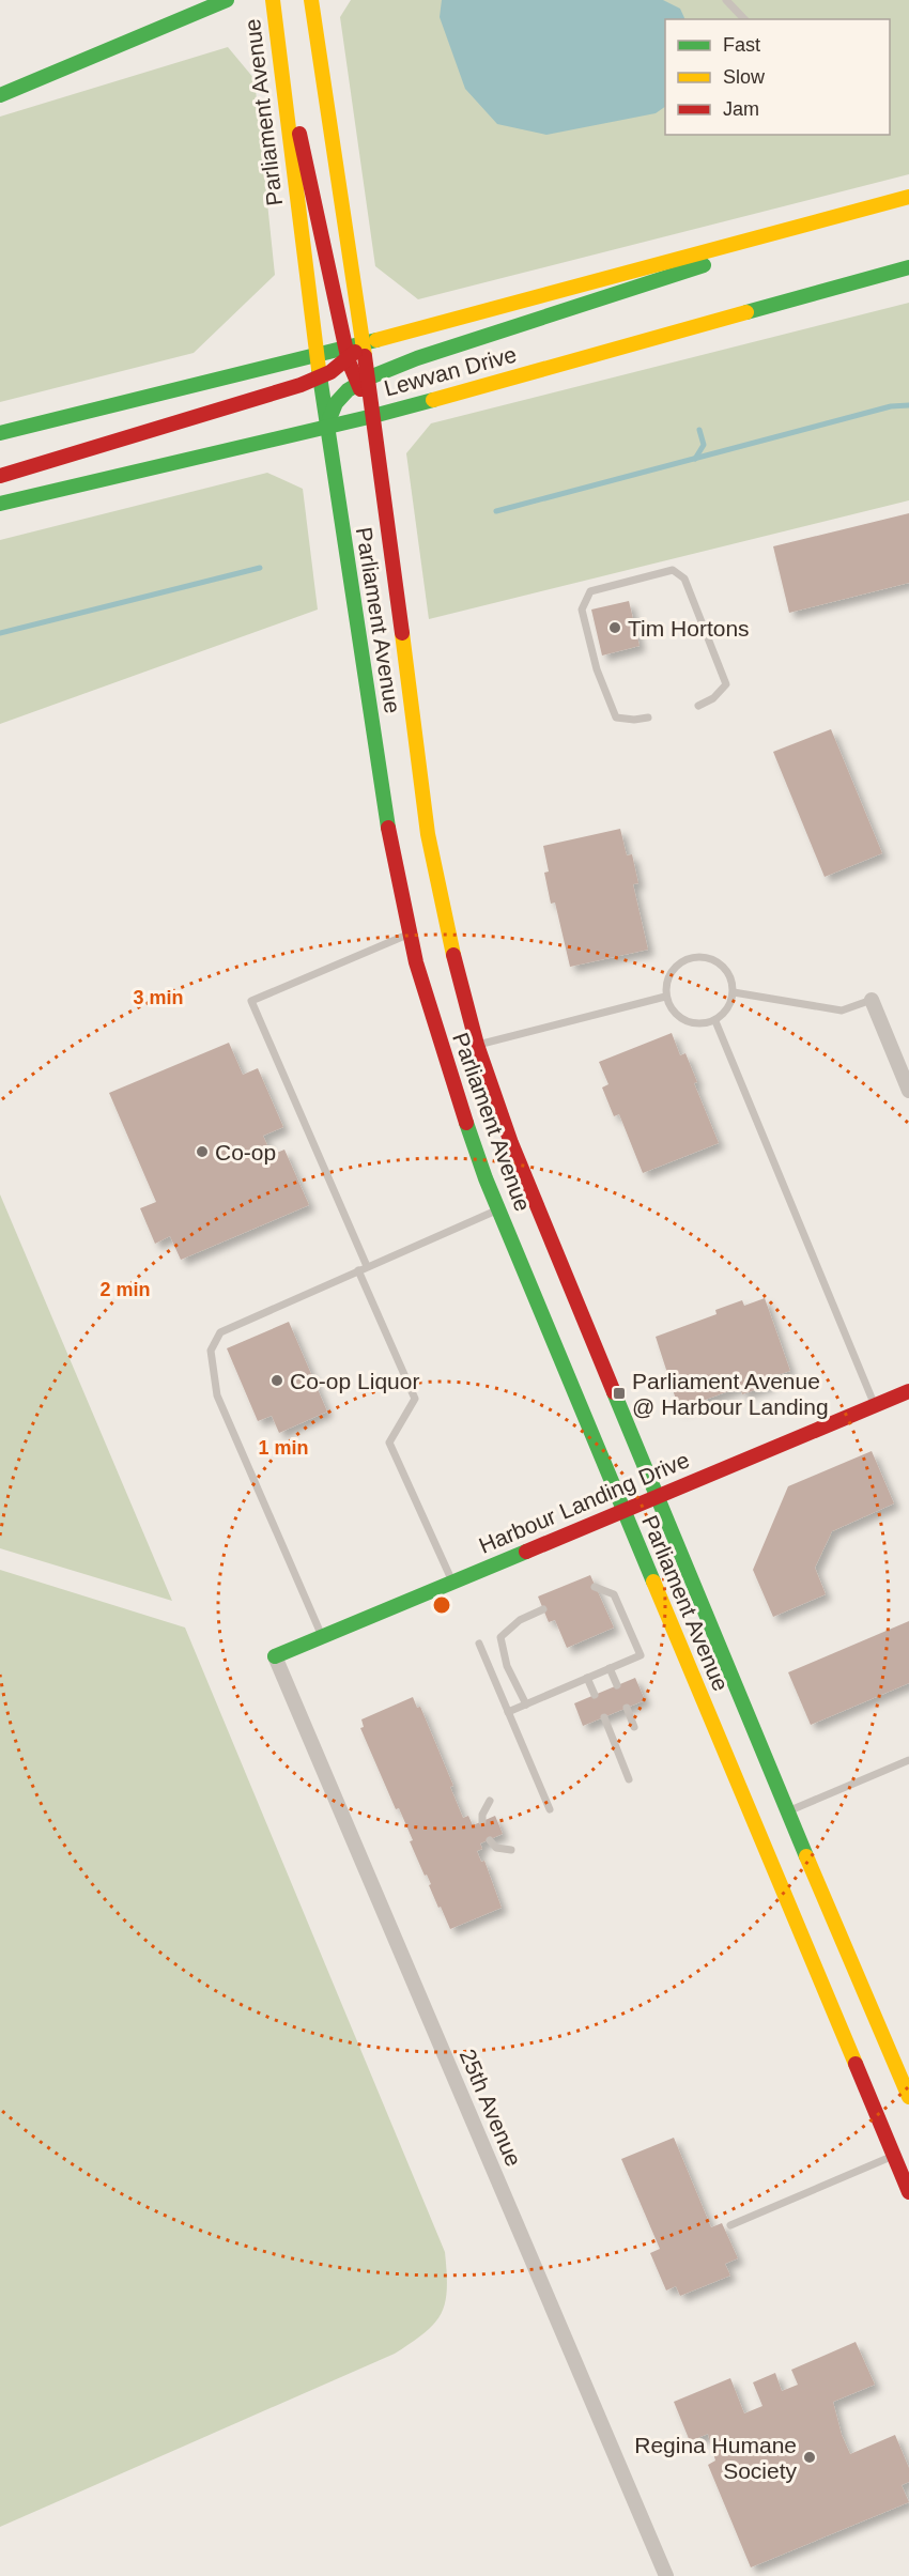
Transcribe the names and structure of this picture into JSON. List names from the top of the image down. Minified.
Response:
{"streets":{"main road":["Parliament Avenue","Lewvan Drive","Harbour Landing Drive"],"street":["25th Avenue"]},"crossings":[["Parliament Avenue","Lewvan Drive"],["Parliament Avenue","Harbour Landing Drive"],["Harbour Landing Drive","25th Avenue"]],"places":{"other":["Tim Hortons","Co-op","Co-op Liquor","Regina Humane Society"],"transit":["Parliament Avenue @ Harbour Landing"]},"legend":["Fast","Slow","Jam"],"rings":["3 min","2 min","1 min"]}
